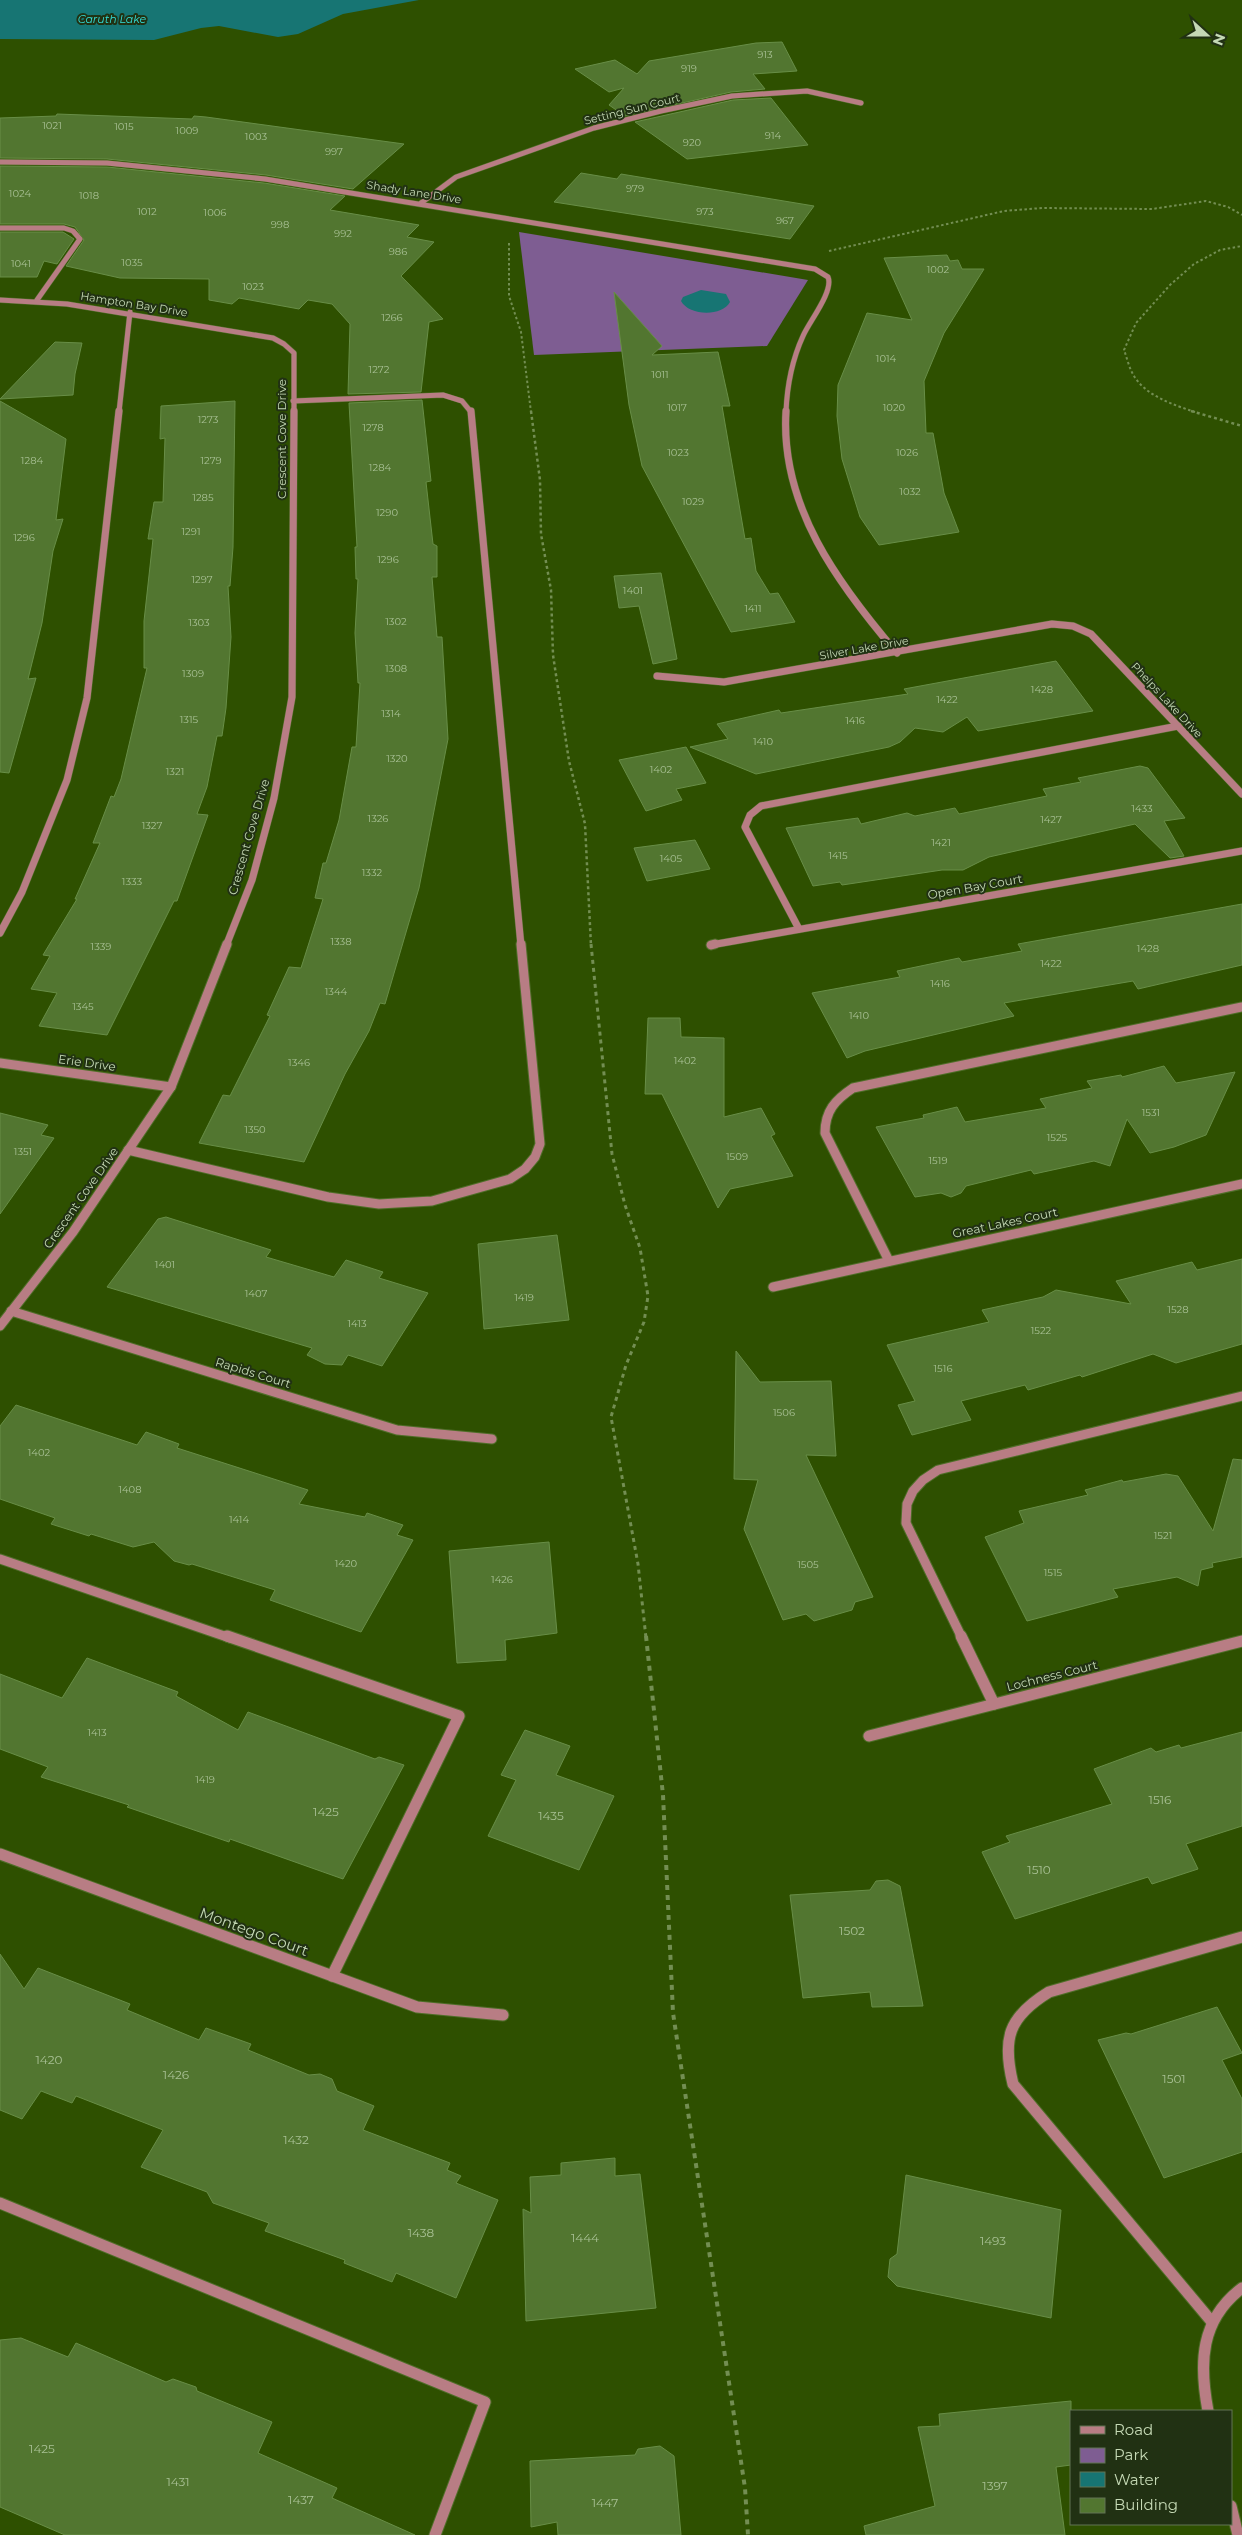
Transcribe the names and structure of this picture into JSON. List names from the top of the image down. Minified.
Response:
{"streets":{"street":["Setting Sun Court","Shady Lane Drive","Hampton Bay Drive","Crescent Cove Drive","Silver Lake Drive","Phelps Lake Drive","Open Bay Court","Erie Drive","Great Lakes Court","Rapids Court","Lochness Court","Montego Court"]},"crossings":[["Setting Sun Court","Shady Lane Drive"],["Shady Lane Drive","Silver Lake Drive"],["Hampton Bay Drive","Crescent Cove Drive"],["Crescent Cove Drive","Erie Drive"],["Crescent Cove Drive","Rapids Court"],["Silver Lake Drive","Phelps Lake Drive"]],"water":["Caruth Lake"],"house_numbers":["913","919","1021","1015","1009","914","1003","920","997","979","1024","1018","1012","973","1006","967","998","992","986","1035","1041","1002","1023","1266","1014","1272","1011","1017","1020","1273","1278","1023","1026","1284","1279","1284","1032","1285","1029","1290","1291","1296","1296","1297","1401","1411","1302","1303","1308","1309","1428","1422","1314","1315","1416","1410","1320","1402","1321","1433","1326","1427","1327","1421","1415","1405","1332","1333","1338","1339","1428","1422","1416","1344","1345","1410","1402","1346","1531","1350","1525","1351","1509","1519","1401","1407","1419","1528","1413","1522","1516","1506","1402","1408","1414","1521","1420","1505","1515","1426","1413","1419","1516","1425","1435","1510","1502","1420","1426","1501","1432","1438","1444","1493","1425","1431","1397","1437","1447"],"legend":["Road","Park","Water","Building"],"north":"right"}
